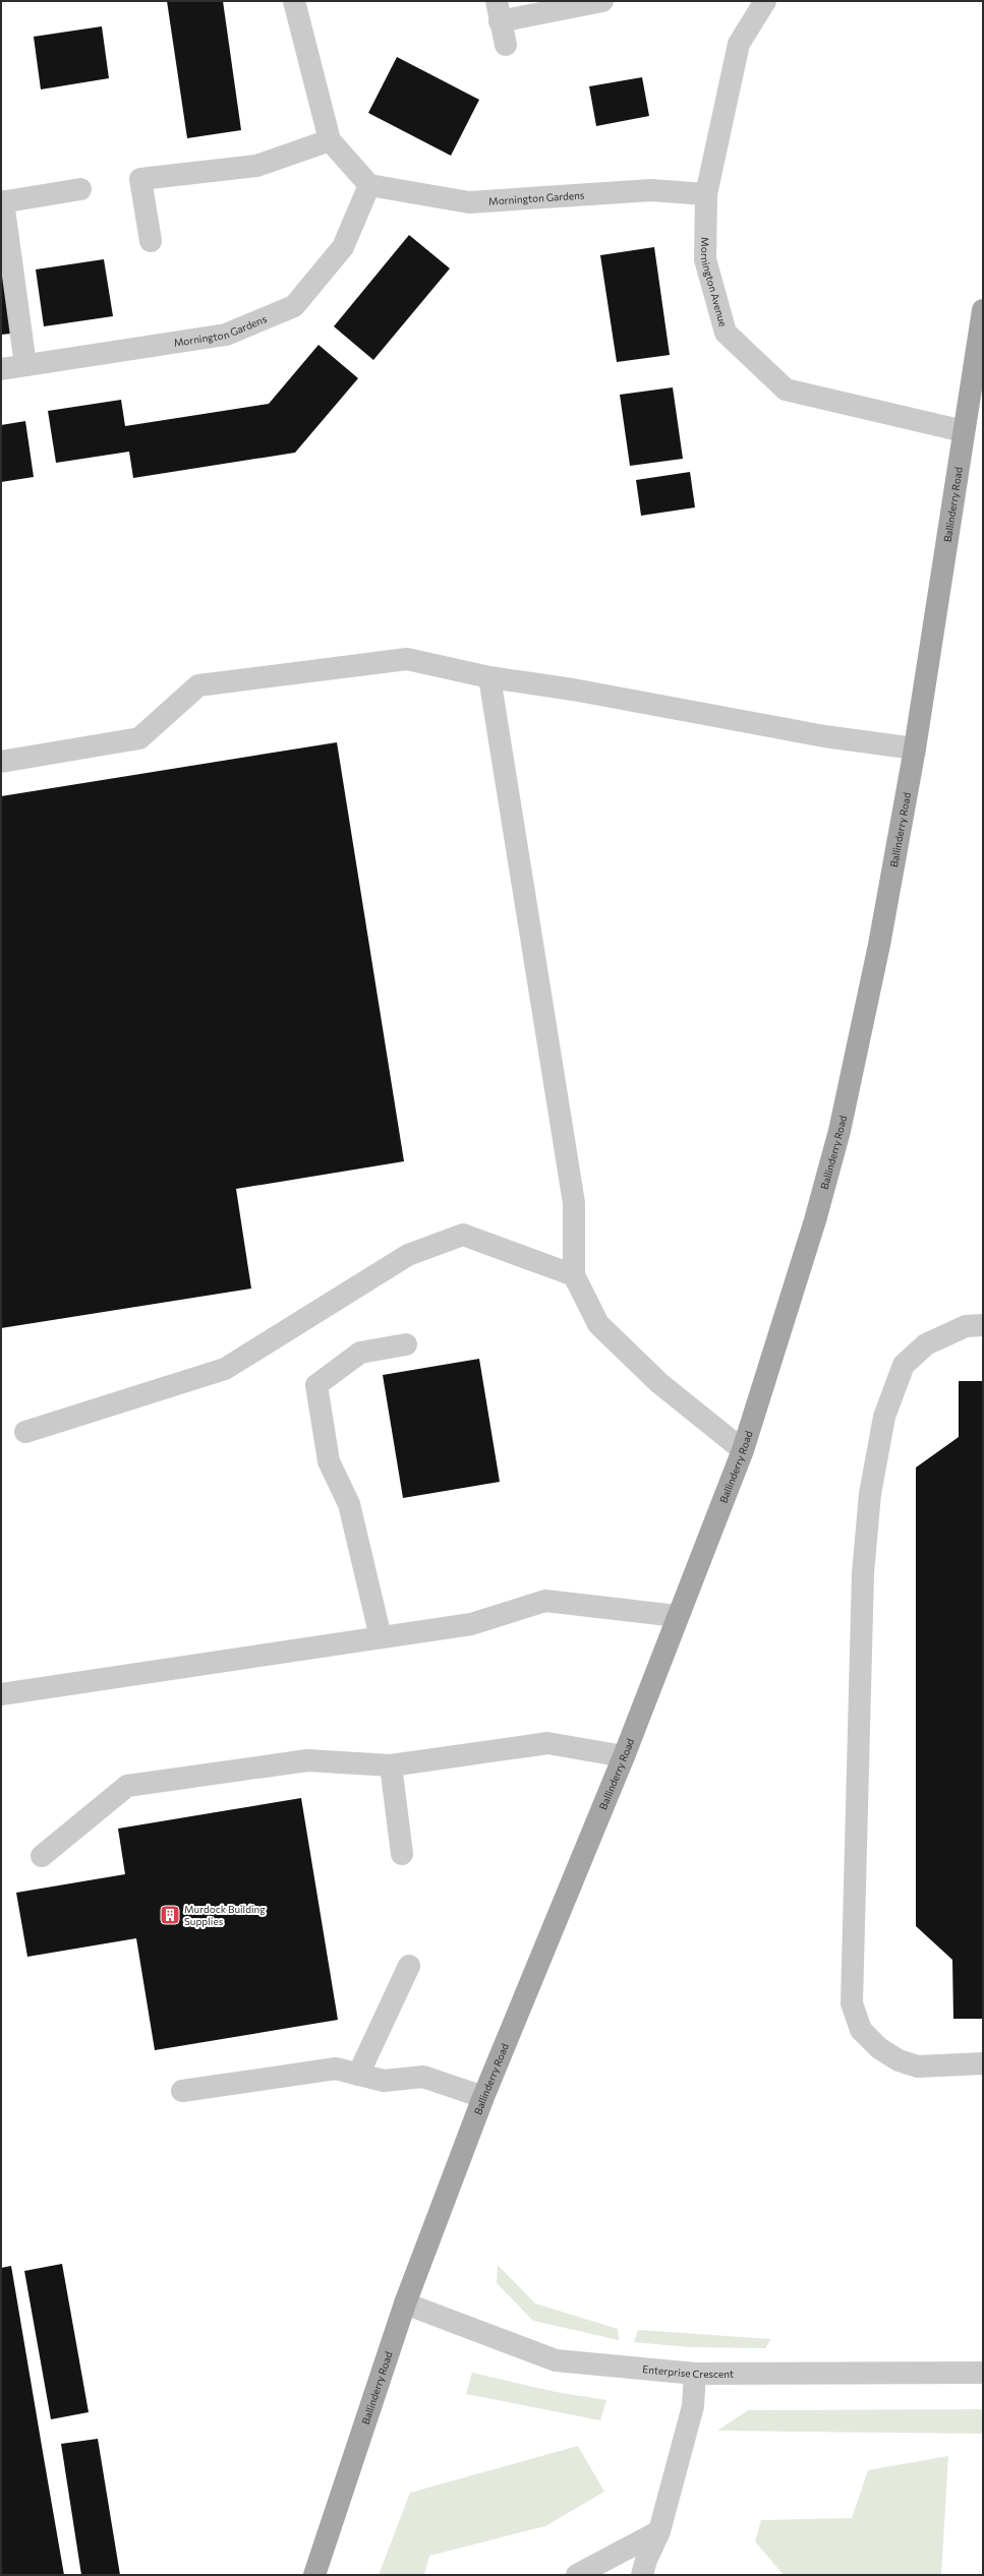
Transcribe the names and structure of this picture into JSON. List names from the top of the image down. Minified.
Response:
{"streets":{"main road":["Ballinderry Road"],"street":["Mornington Gardens","Mornington Avenue","Enterprise Crescent"]},"crossings":[["Mornington Gardens","Mornington Avenue"],["Mornington Avenue","Ballinderry Road"],["Ballinderry Road","Enterprise Crescent"]],"places":{"building":["Murdock Building Supplies"]}}
